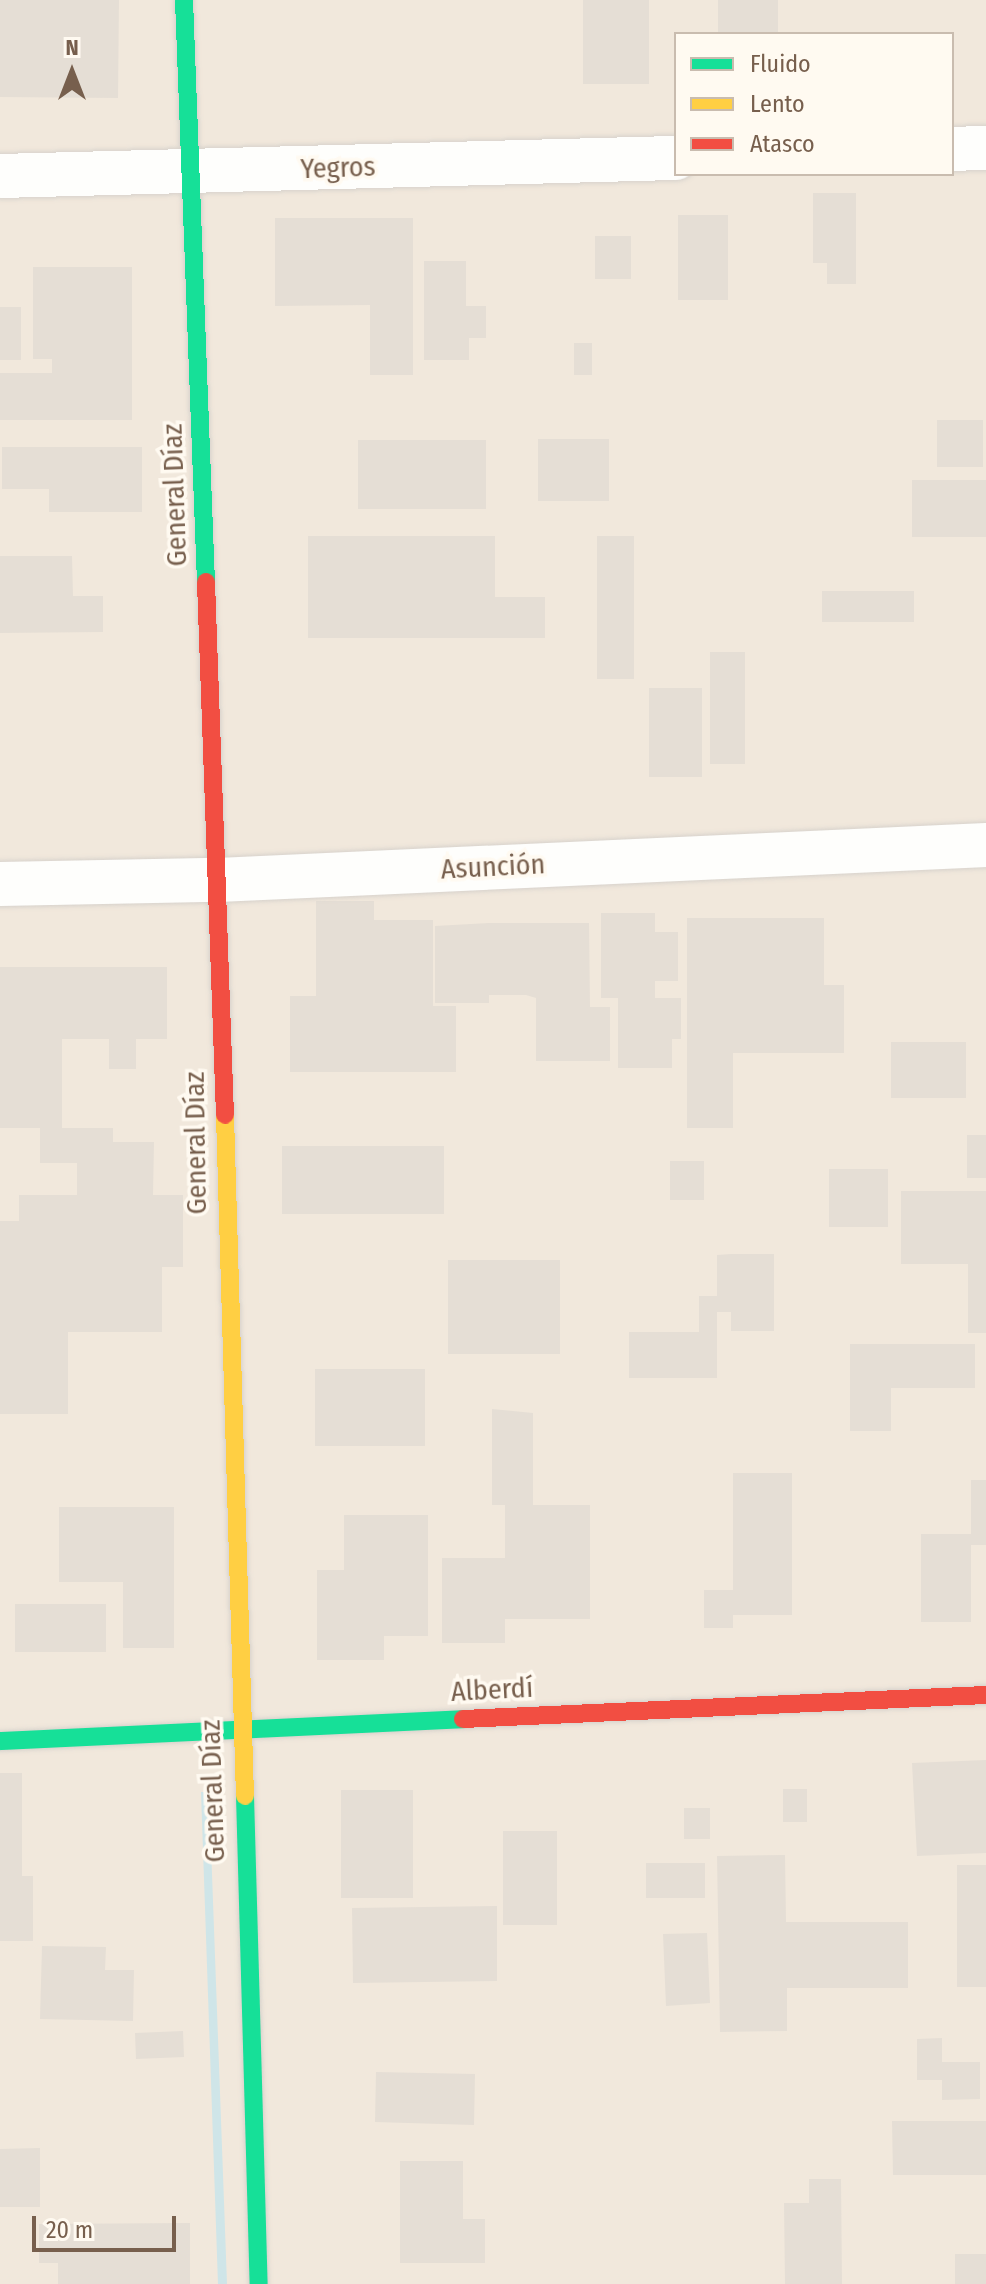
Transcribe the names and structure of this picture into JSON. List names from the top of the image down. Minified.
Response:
{"streets":{"street":["Yegros","General Díaz","Asunción","Alberdí"]},"crossings":[["Yegros","General Díaz"],["General Díaz","Asunción"],["General Díaz","Alberdí"]],"legend":["Fluido","Lento","Atasco"],"scale_bar":"20 m","north":"top"}
